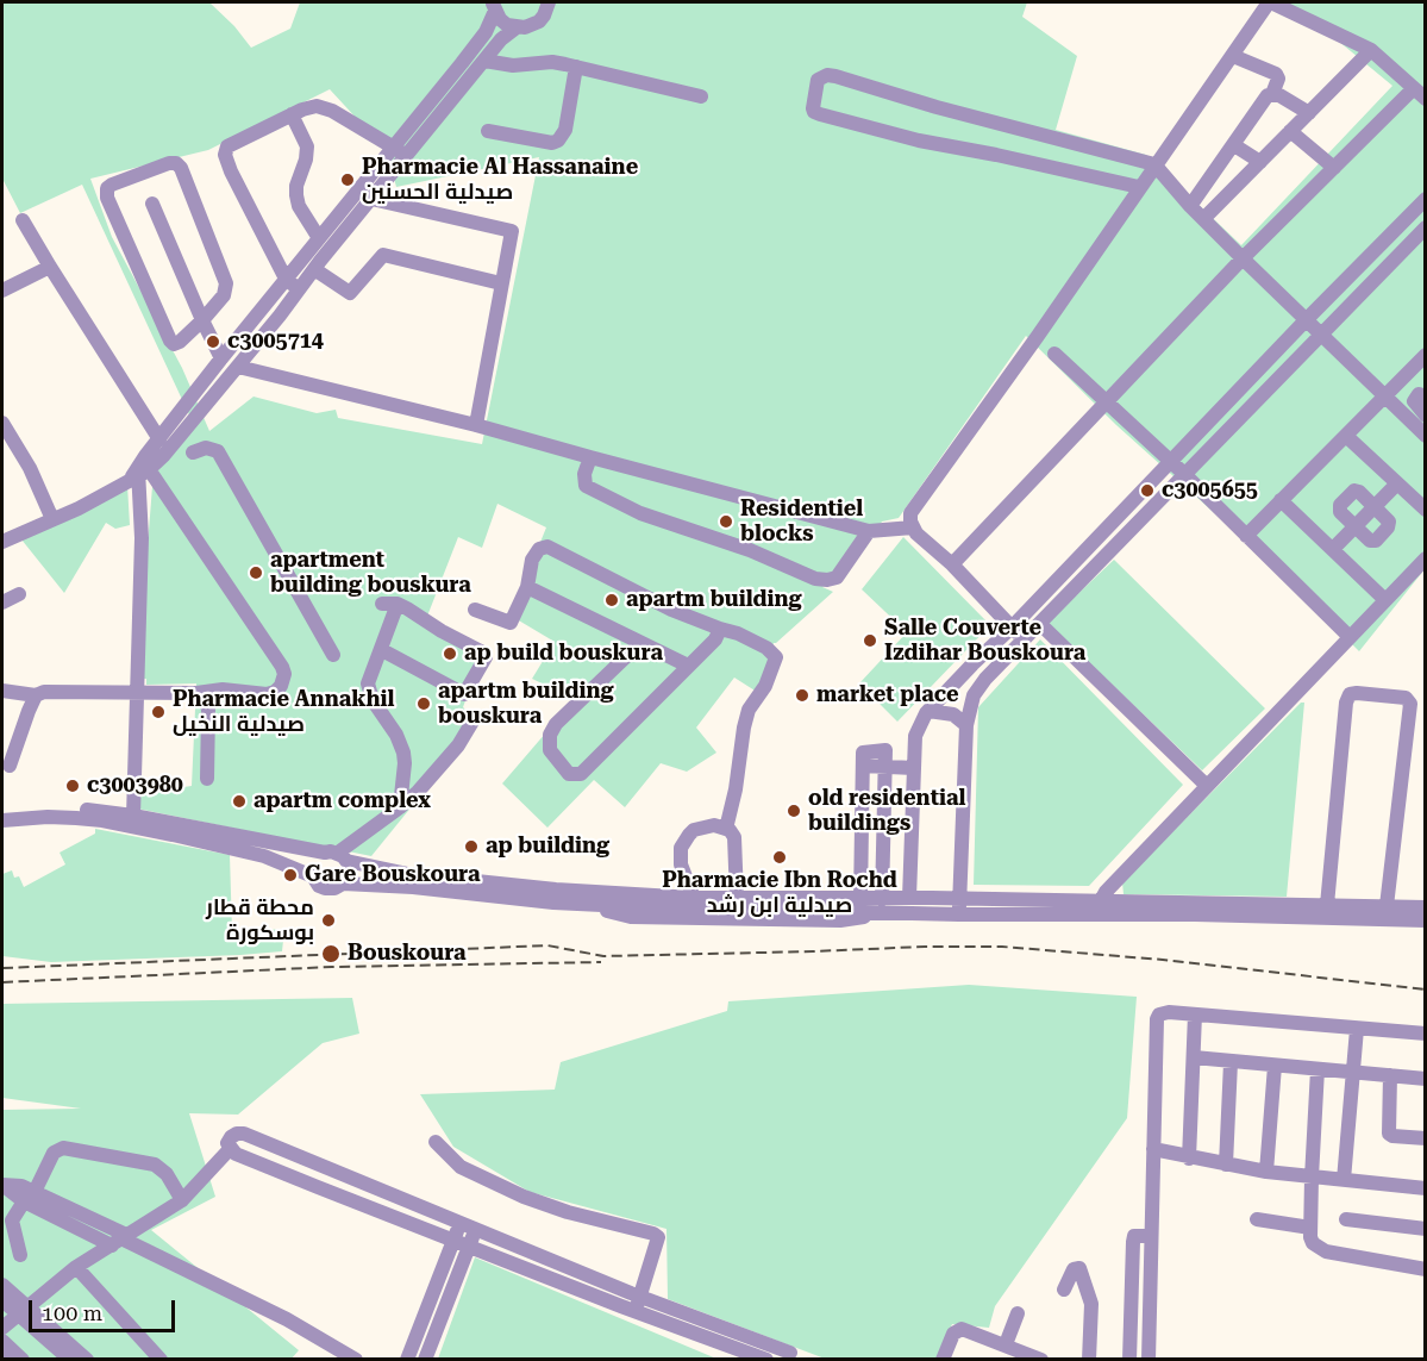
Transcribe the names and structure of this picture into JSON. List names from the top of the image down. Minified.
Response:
{"places":["Pharmacie Al Hassanaine صيدلية الحسنين","c3005714","c3005655","Residentiel blocks","apartment building bouskura","apartm building","Salle Couverte Izdihar Bouskoura","ap build bouskura","market place","apartm building bouskura","Pharmacie Annakhil صيدلية النخيل","c3003980","apartm complex","old residential buildings","ap building","Pharmacie Ibn Rochd صيدلية ابن رشد","Gare Bouskoura","محطة قطار بوسكورة","Bouskoura"],"scale_bar":"100 m"}
